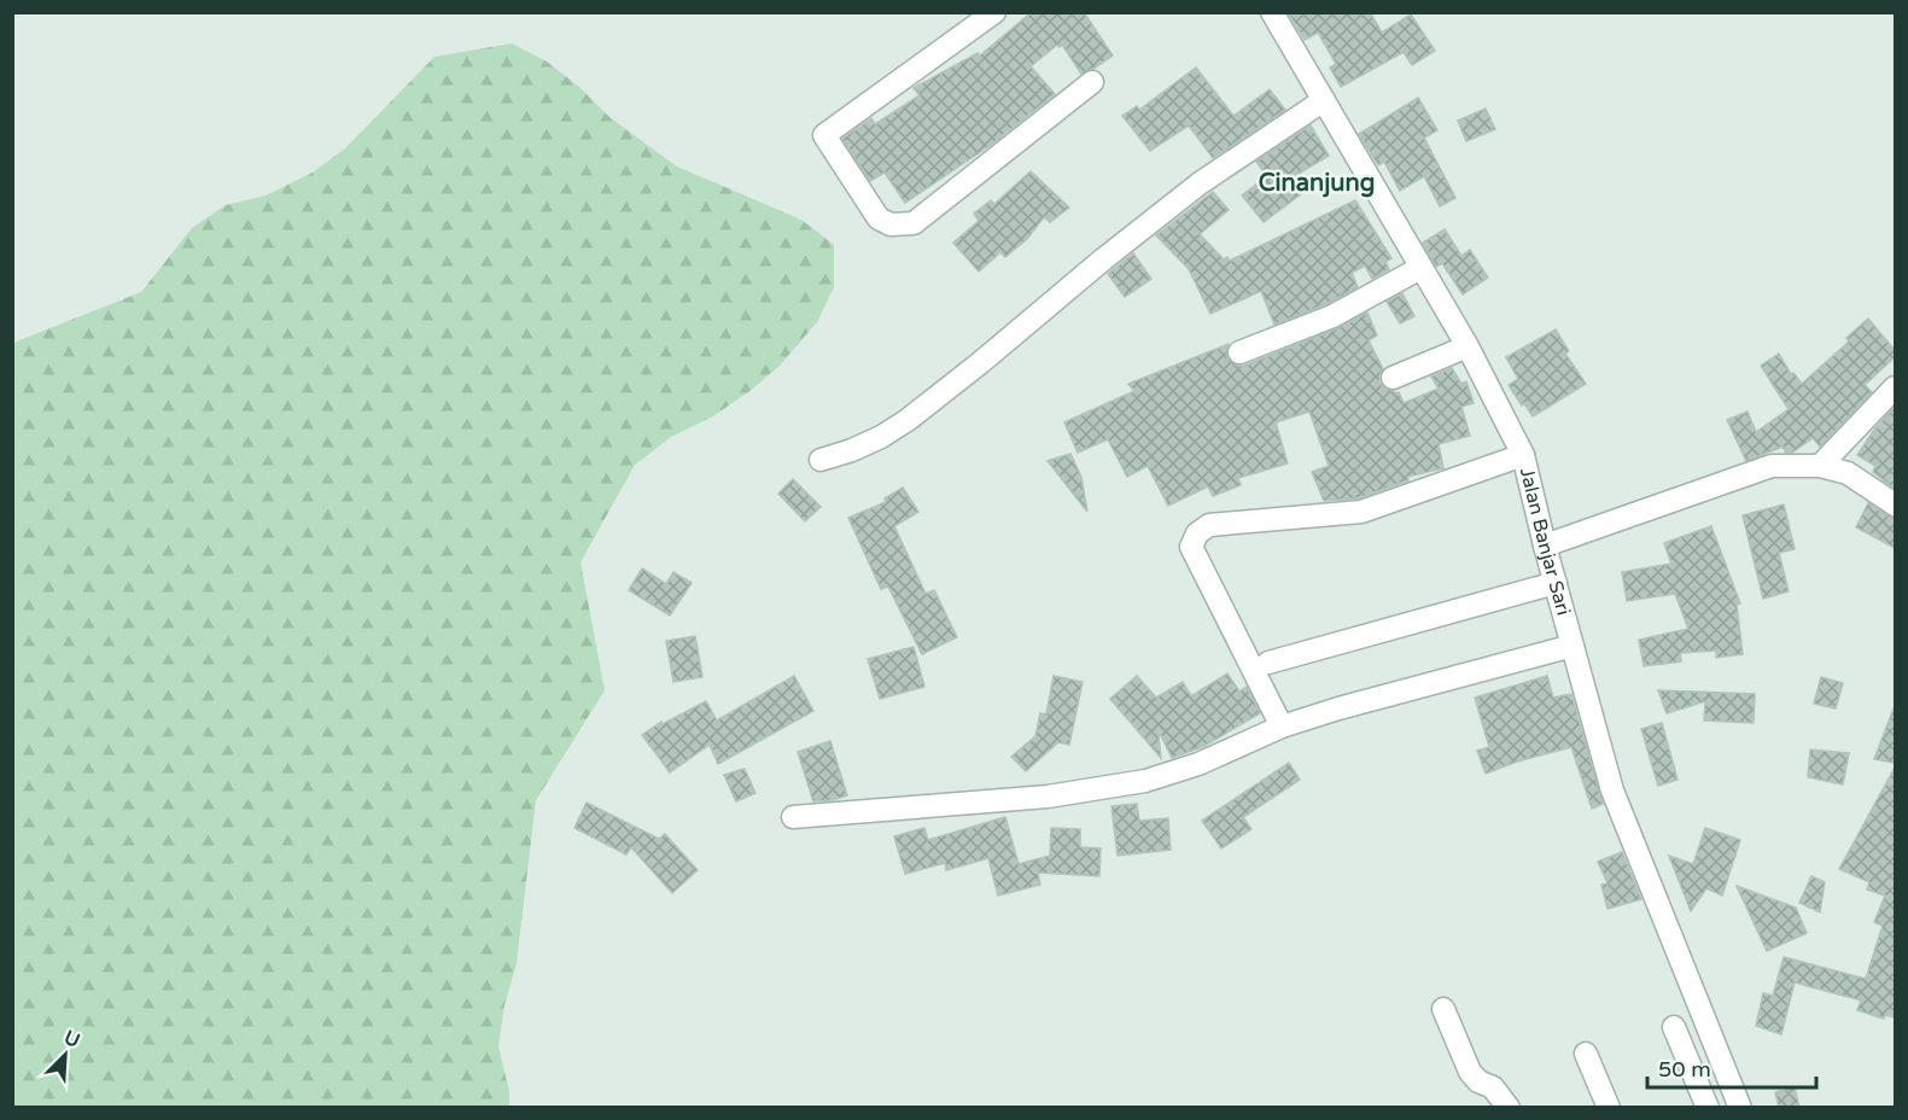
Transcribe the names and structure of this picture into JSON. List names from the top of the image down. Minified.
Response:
{"streets":{"street":["Jalan Banjar Sari"]},"districts":["Cinanjung"],"scale_bar":"50 m","north":"top right"}
